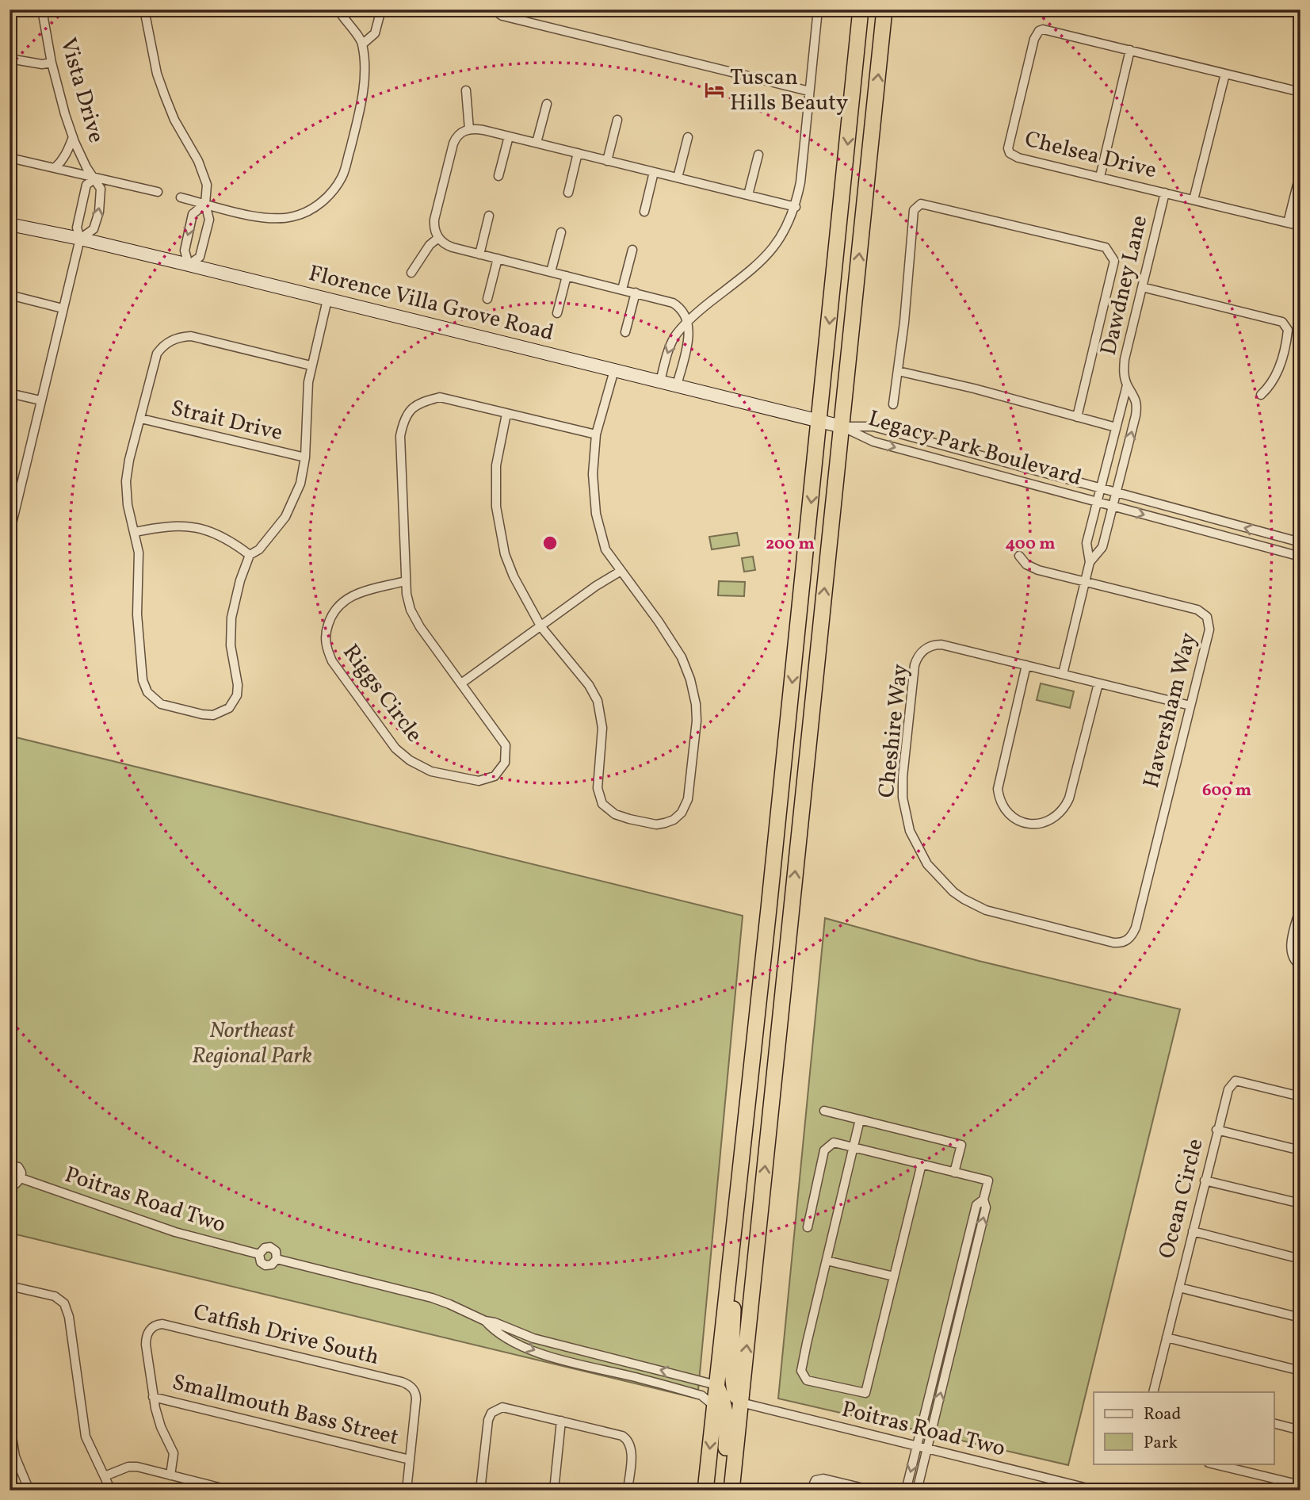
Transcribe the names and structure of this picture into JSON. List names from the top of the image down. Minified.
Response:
{"streets":{"street":["Vista Drive","Chelsea Drive","Dawdney Lane","Florence Villa Grove Road","Strait Drive","Legacy Park Boulevard","Riggs Circle","Haversham Way","Cheshire Way","Ocean Circle","Poitras Road Two","Catfish Drive South","Smallmouth Bass Street"]},"crossings":[["Vista Drive","Florence Villa Grove Road"],["Chelsea Drive","Dawdney Lane"],["Dawdney Lane","Legacy Park Boulevard"],["Florence Villa Grove Road","Legacy Park Boulevard"],["Haversham Way","Cheshire Way"],["Catfish Drive South","Smallmouth Bass Street"]],"parks":["Northeast Regional Park"],"places":{"hotel":["Tuscan Hills Beauty"]},"legend":["Road","Park"],"rings":["200 m","400 m","600 m"]}
